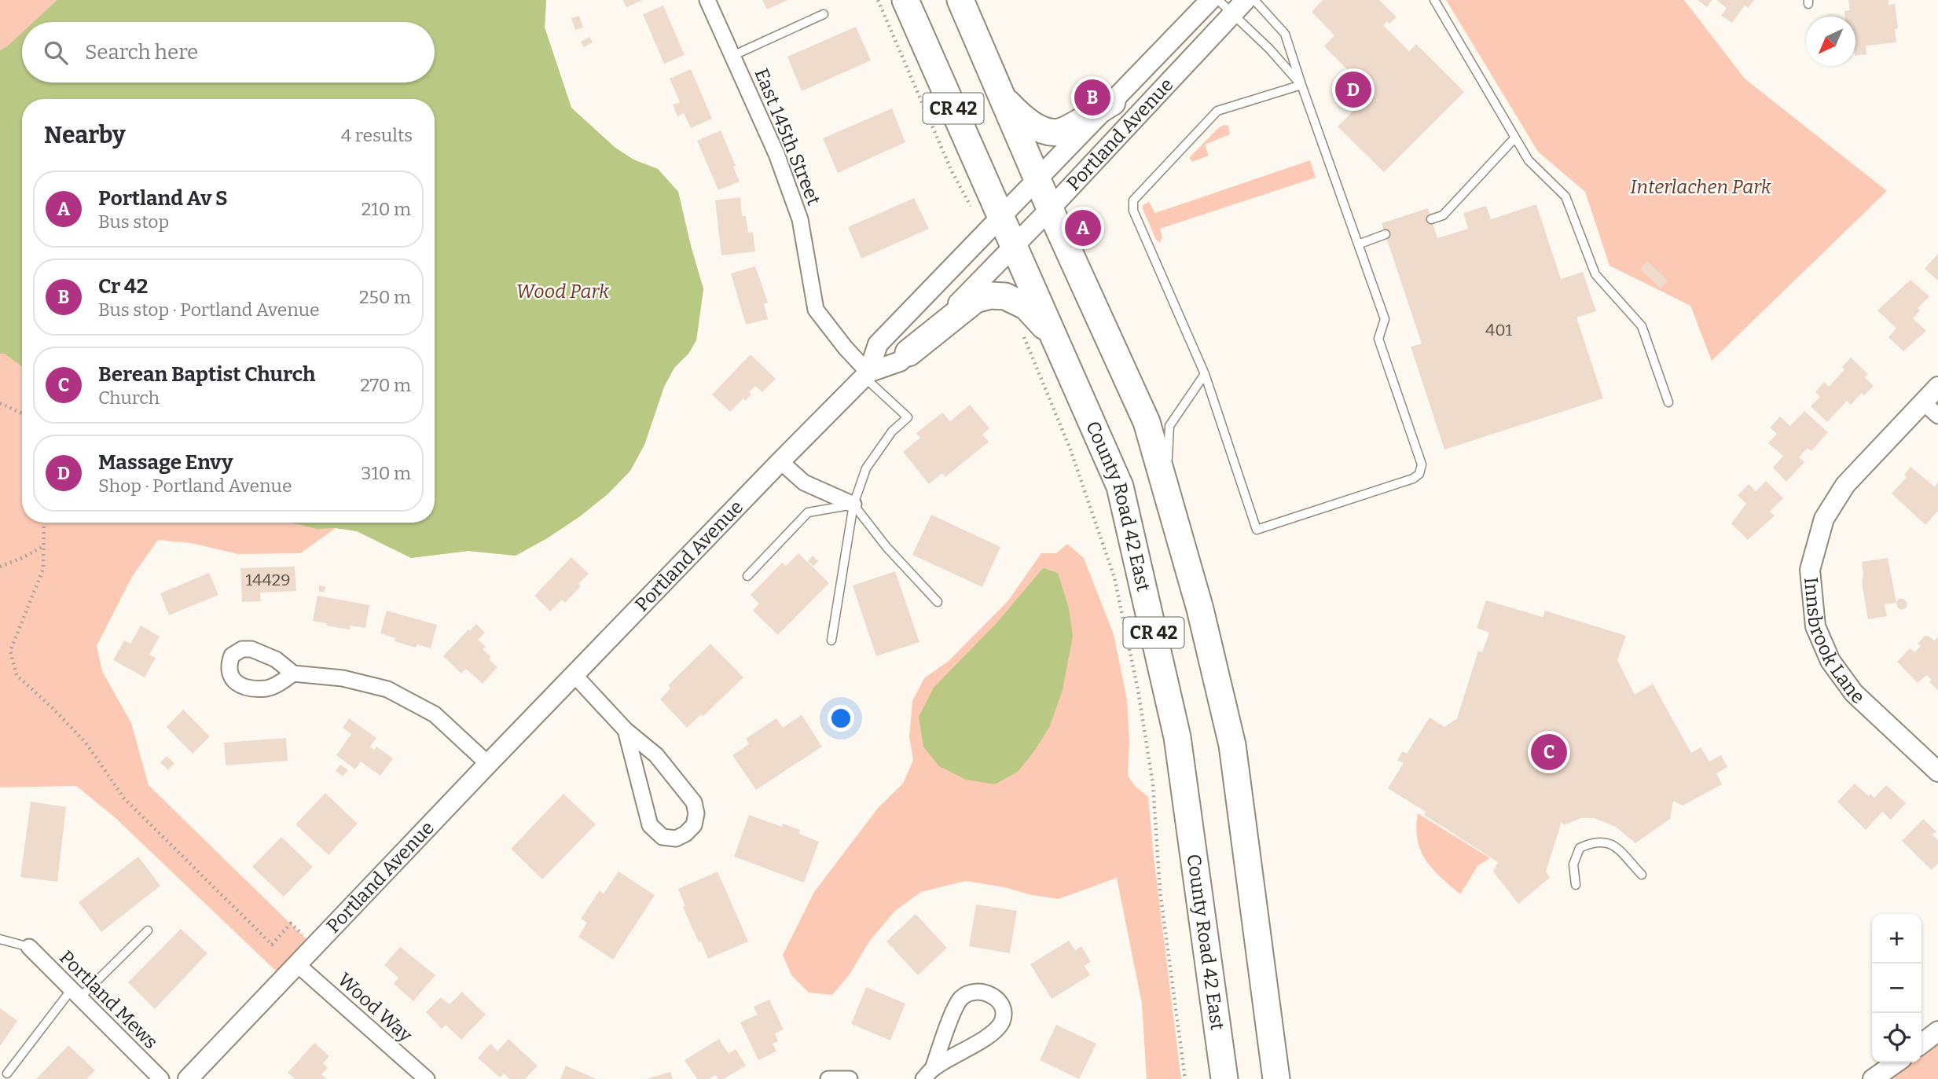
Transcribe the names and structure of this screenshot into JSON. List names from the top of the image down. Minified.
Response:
{"streets":{"highway":["CR 42","County Road 42 East"],"street":["Portland Avenue","East 145th Street","Innsbrook Lane","Portland Mews","Wood Way"]},"crossings":[["CR 42","Portland Avenue"],["Portland Avenue","East 145th Street"],["Portland Avenue","County Road 42 East"],["Portland Avenue","Wood Way"]],"parks":["Interlachen Park","Wood Park"],"house_numbers":["401","14429"],"north":"bottom left","page":{"search":"Search here","pins":["D","B","A","C"],"heading":["Nearby","4 results"],"list":[{"mark":"A","name":"Portland Av S","note":"Bus stop","value":"210 m"},{"mark":"B","name":"Cr 42","note":"Bus stop · Portland Avenue","value":"250 m"},{"mark":"C","name":"Berean Baptist Church","note":"Church","value":"270 m"},{"mark":"D","name":"Massage Envy","note":"Shop · Portland Avenue","value":"310 m"}],"map_buttons":["+","−"]}}
